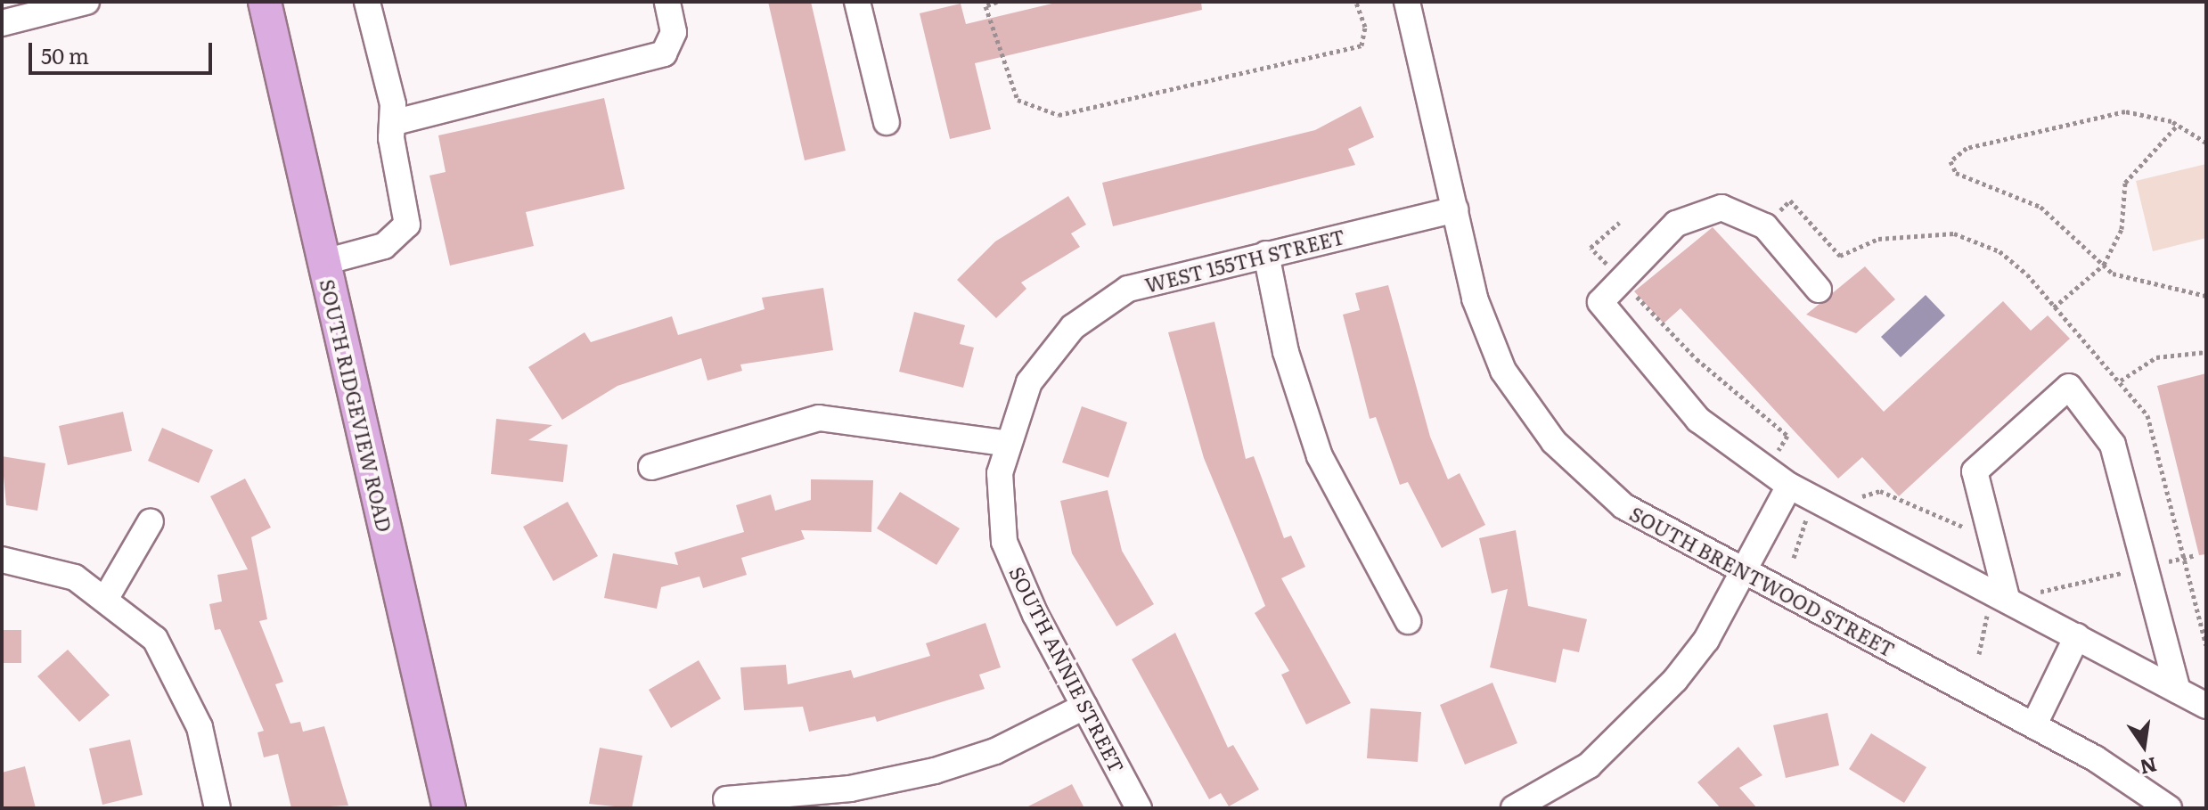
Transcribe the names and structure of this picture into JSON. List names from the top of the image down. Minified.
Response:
{"streets":{"main road":["SOUTH RIDGEVIEW ROAD"],"street":["WEST 155TH STREET","SOUTH BRENTWOOD STREET","SOUTH ANNIE STREET"]},"crossings":[["WEST 155TH STREET","SOUTH BRENTWOOD STREET"],["WEST 155TH STREET","SOUTH ANNIE STREET"]],"scale_bar":"50 m","north":"bottom"}
